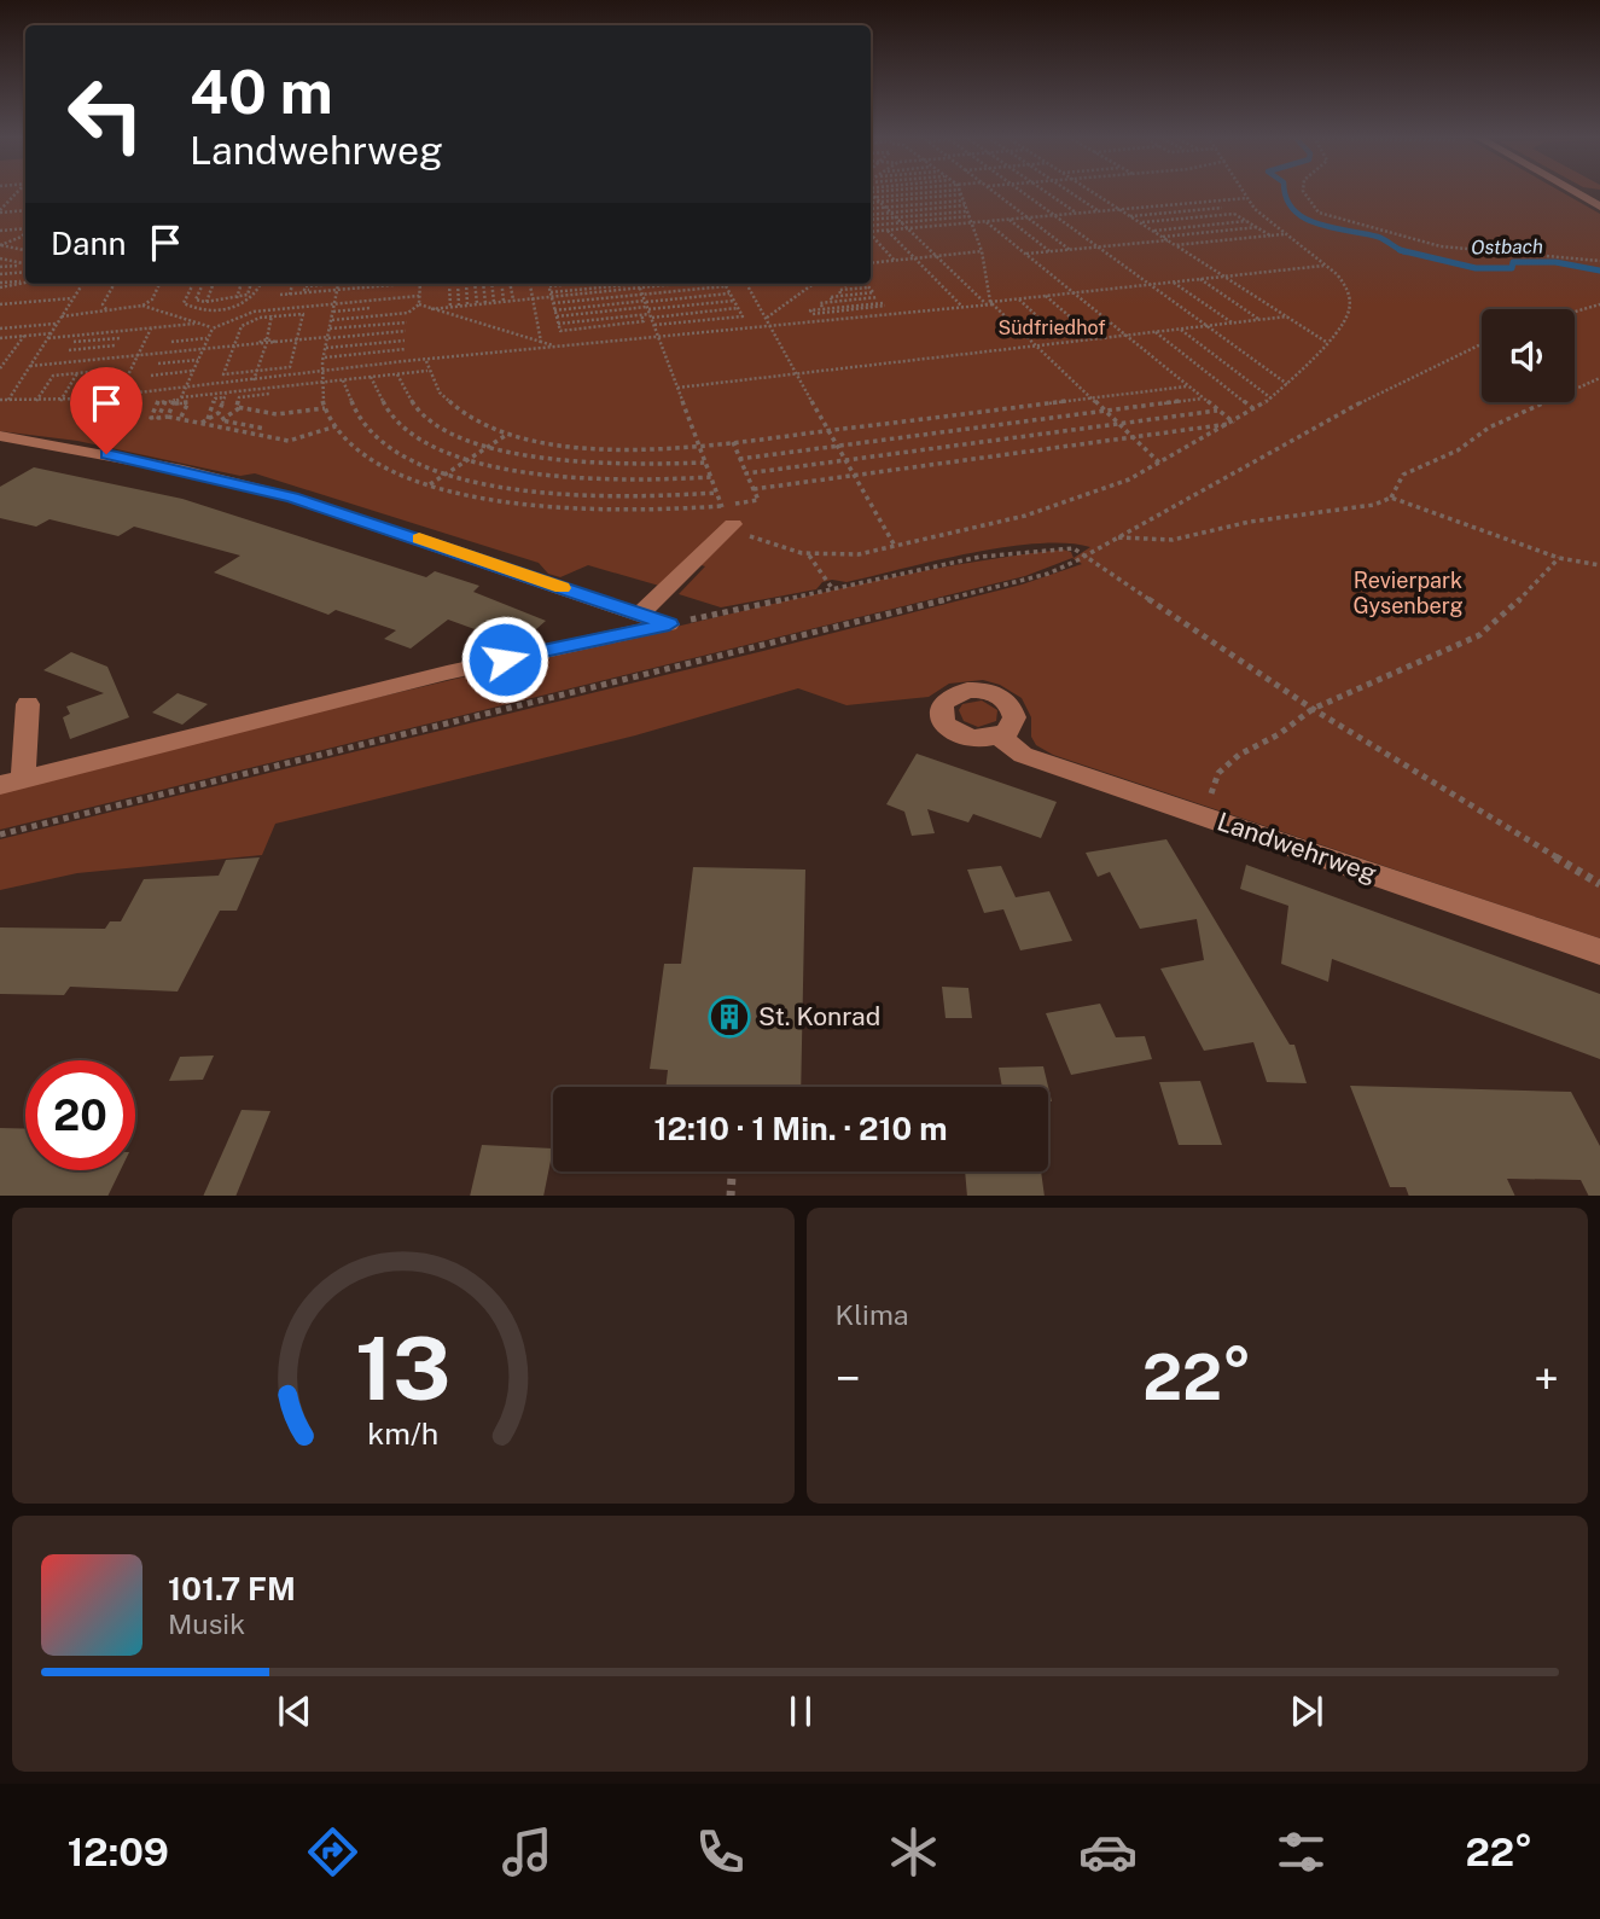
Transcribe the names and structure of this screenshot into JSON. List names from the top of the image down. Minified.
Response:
{"streets":{"street":["Landwehrweg"]},"water":["Ostbach"],"parks":["Südfriedhof","Revierpark Gysenberg"],"places":{"building":["St. Konrad"]},"page":{"turn":["40 m","Landwehrweg"],"then":"Dann","limit":"20","trip":"12:10 · 1 Min. · 210 m","tile":"Klima","heat":["−","22°","+"],"song":["101.7 FM","Musik"],"tabs":["12:09","22°"],"gauge":["13","km/h"]}}
